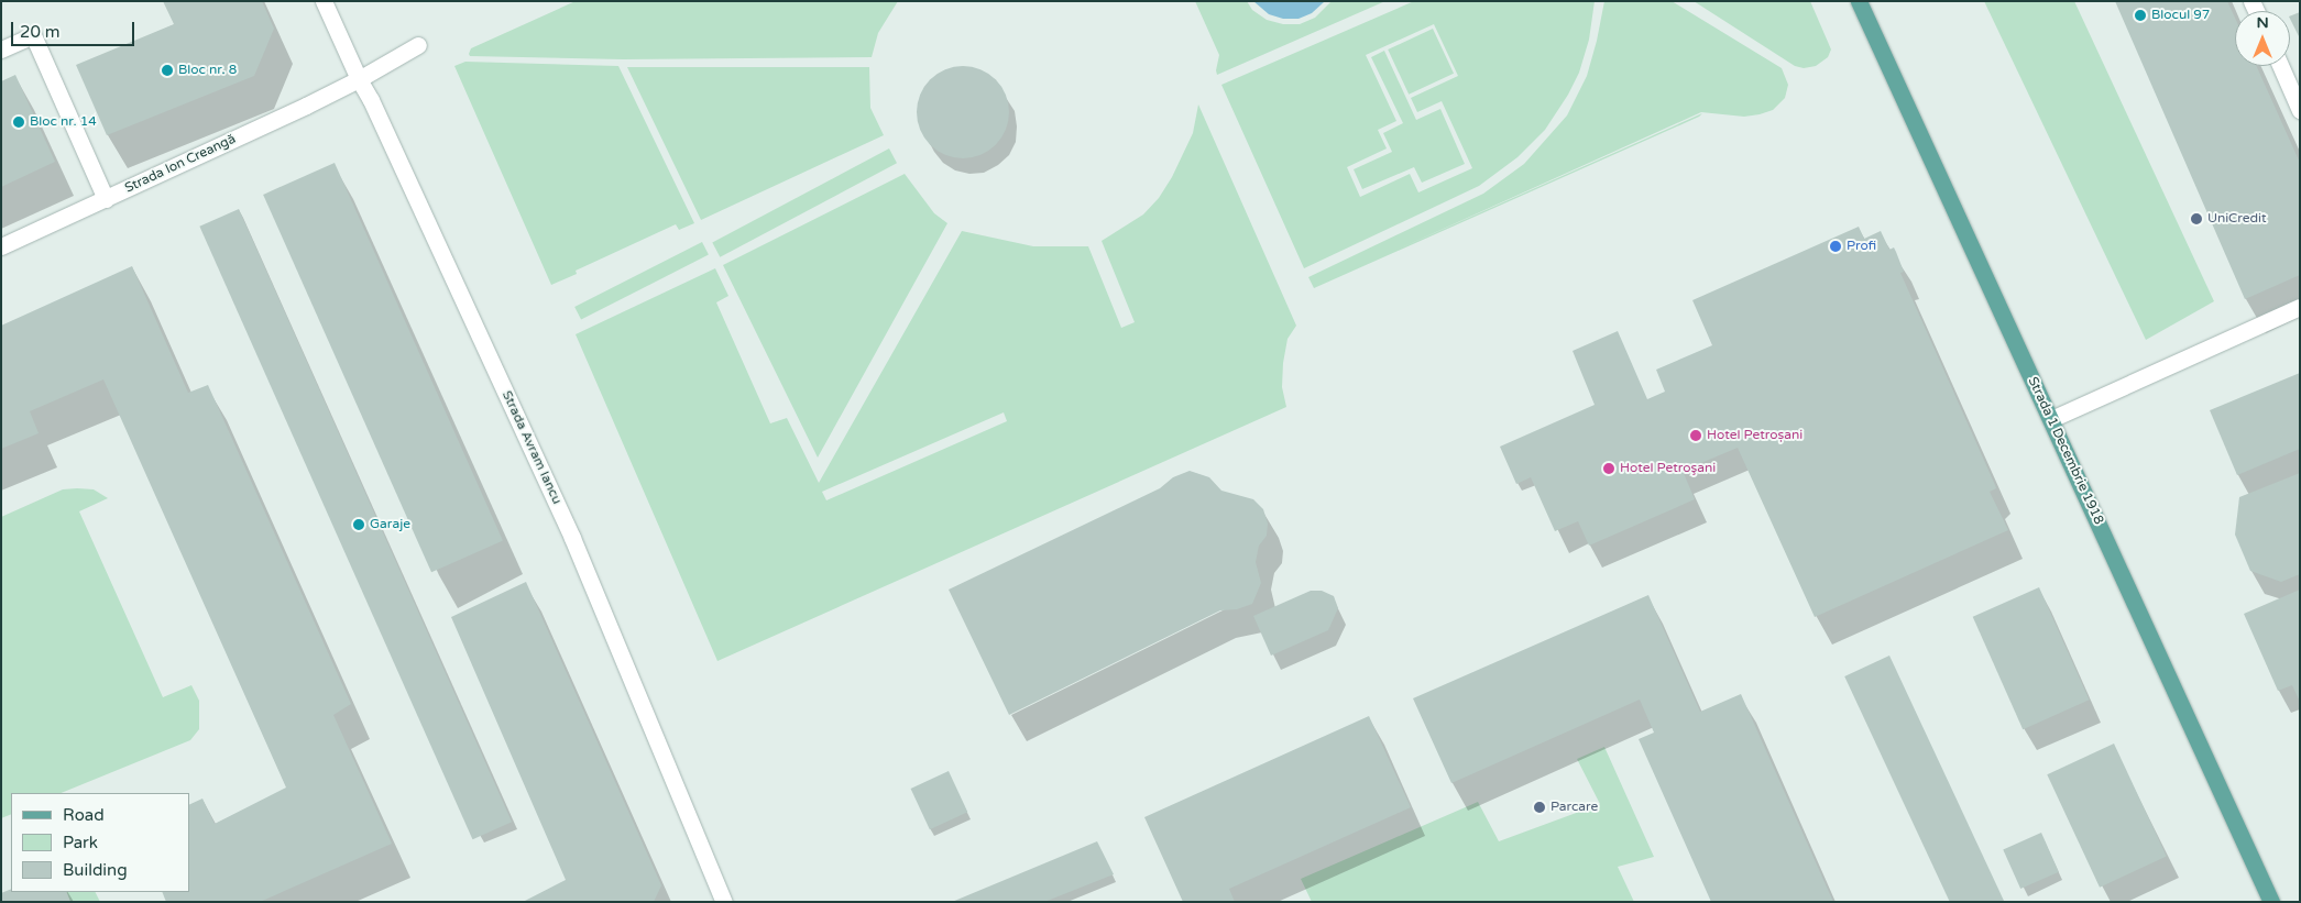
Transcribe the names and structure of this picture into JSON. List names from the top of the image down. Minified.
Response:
{"streets":{"main road":["Strada 1 Decembrie 1918"],"street":["Strada Ion Creangă","Strada Avram Iancu"]},"crossings":[["Strada Ion Creangă","Strada Avram Iancu"]],"places":["Blocul 97","Bloc nr. 8","Bloc nr. 14","UniCredit","Profi","Hotel Petroșani","Hotel Petroşani","Garaje","Parcare"],"legend":["Road","Park","Building"],"scale_bar":"20 m","north":"top"}
